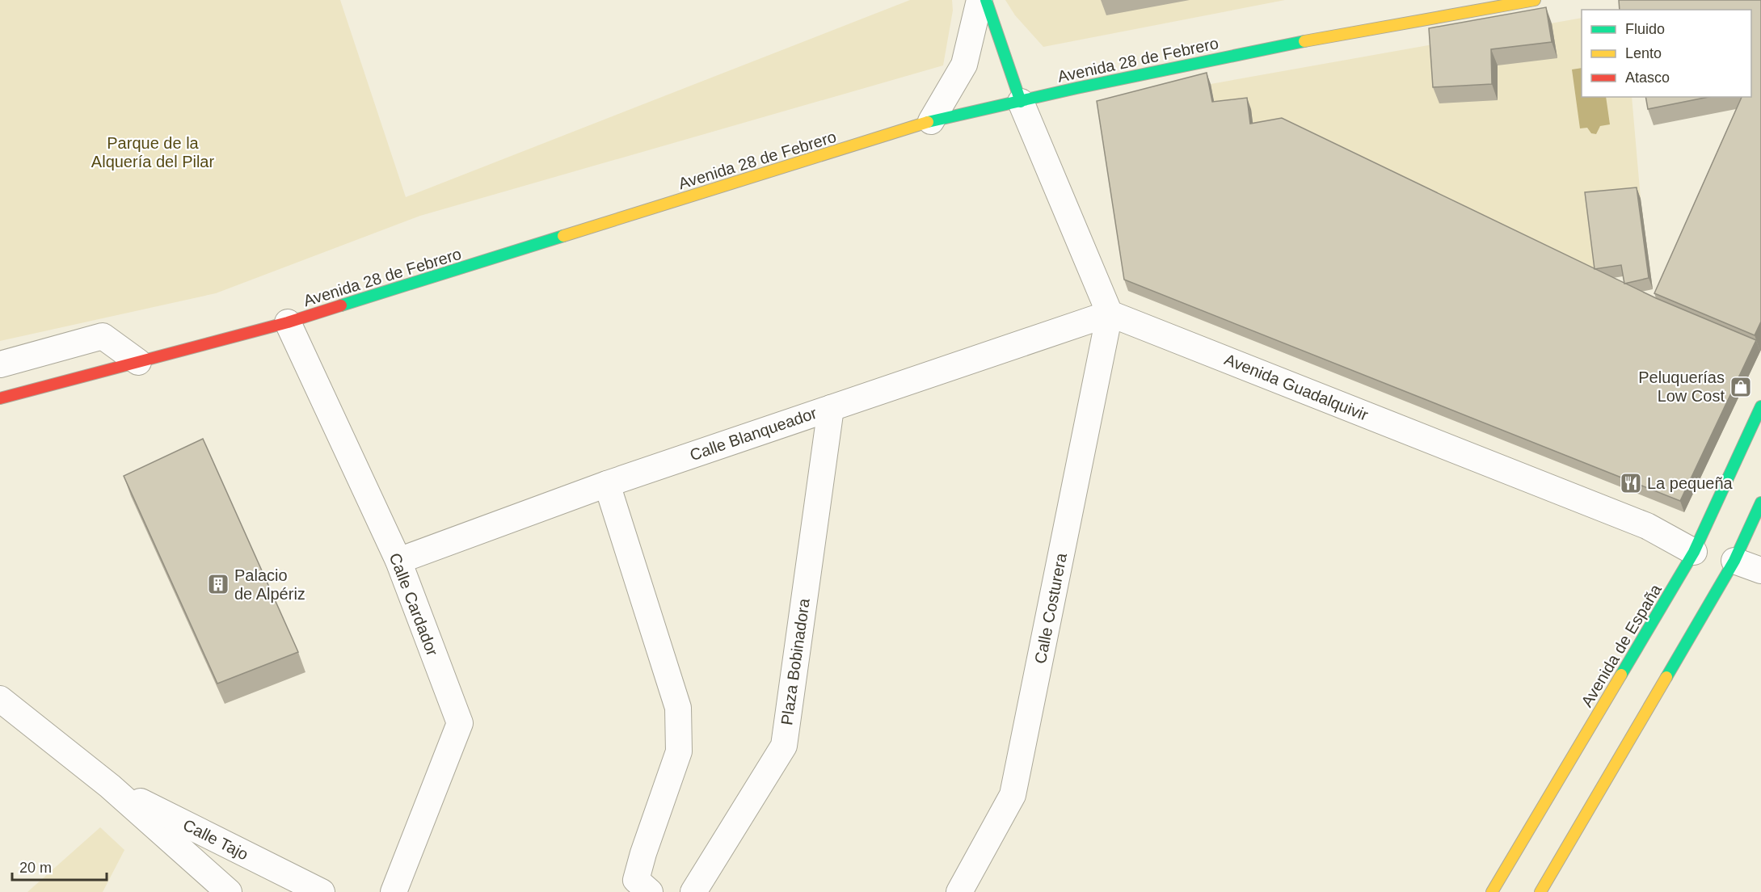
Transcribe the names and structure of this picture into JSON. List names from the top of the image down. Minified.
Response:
{"streets":{"street":["Avenida 28 de Febrero","Avenida Guadalquivir","Calle Blanqueador","Calle Cardador","Calle Costurera","Avenida de España","Plaza Bobinadora","Calle Tajo"]},"crossings":[["Avenida 28 de Febrero","Calle Cardador"],["Avenida Guadalquivir","Calle Blanqueador"],["Avenida Guadalquivir","Calle Costurera"],["Avenida Guadalquivir","Avenida de España"],["Calle Blanqueador","Calle Cardador"],["Calle Blanqueador","Calle Costurera"],["Calle Blanqueador","Plaza Bobinadora"]],"parks":["Parque de la Alquería del Pilar"],"places":{"shop":["Peluquerías Low Cost"],"restaurant":["La pequeña"],"building":["Palacio de Alpériz"]},"legend":["Fluido","Lento","Atasco"],"scale_bar":"20 m"}
